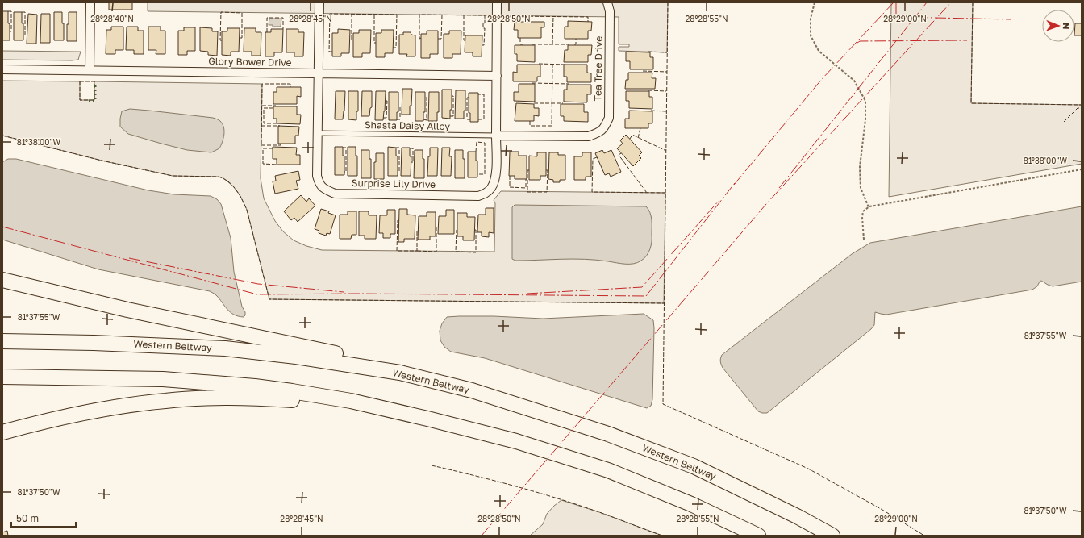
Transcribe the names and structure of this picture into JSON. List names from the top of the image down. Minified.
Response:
{"streets":{"highway":["Western Beltway"],"street":["Glory Bower Drive","Tea Tree Drive","Surprise Lily Drive"],"lane":["Shasta Daisy Alley"]},"crossings":[["Glory Bower Drive","Surprise Lily Drive"],["Tea Tree Drive","Shasta Daisy Alley"],["Tea Tree Drive","Surprise Lily Drive"],["Shasta Daisy Alley","Surprise Lily Drive"]],"scale_bar":"50 m","north":"right","coordinates":["28°28'40\"N","28°28'45\"N","28°28'50\"N","28°28'55\"N","28°29'00\"N","81°38'00\"W","81°37'55\"W","81°37'50\"W"]}
